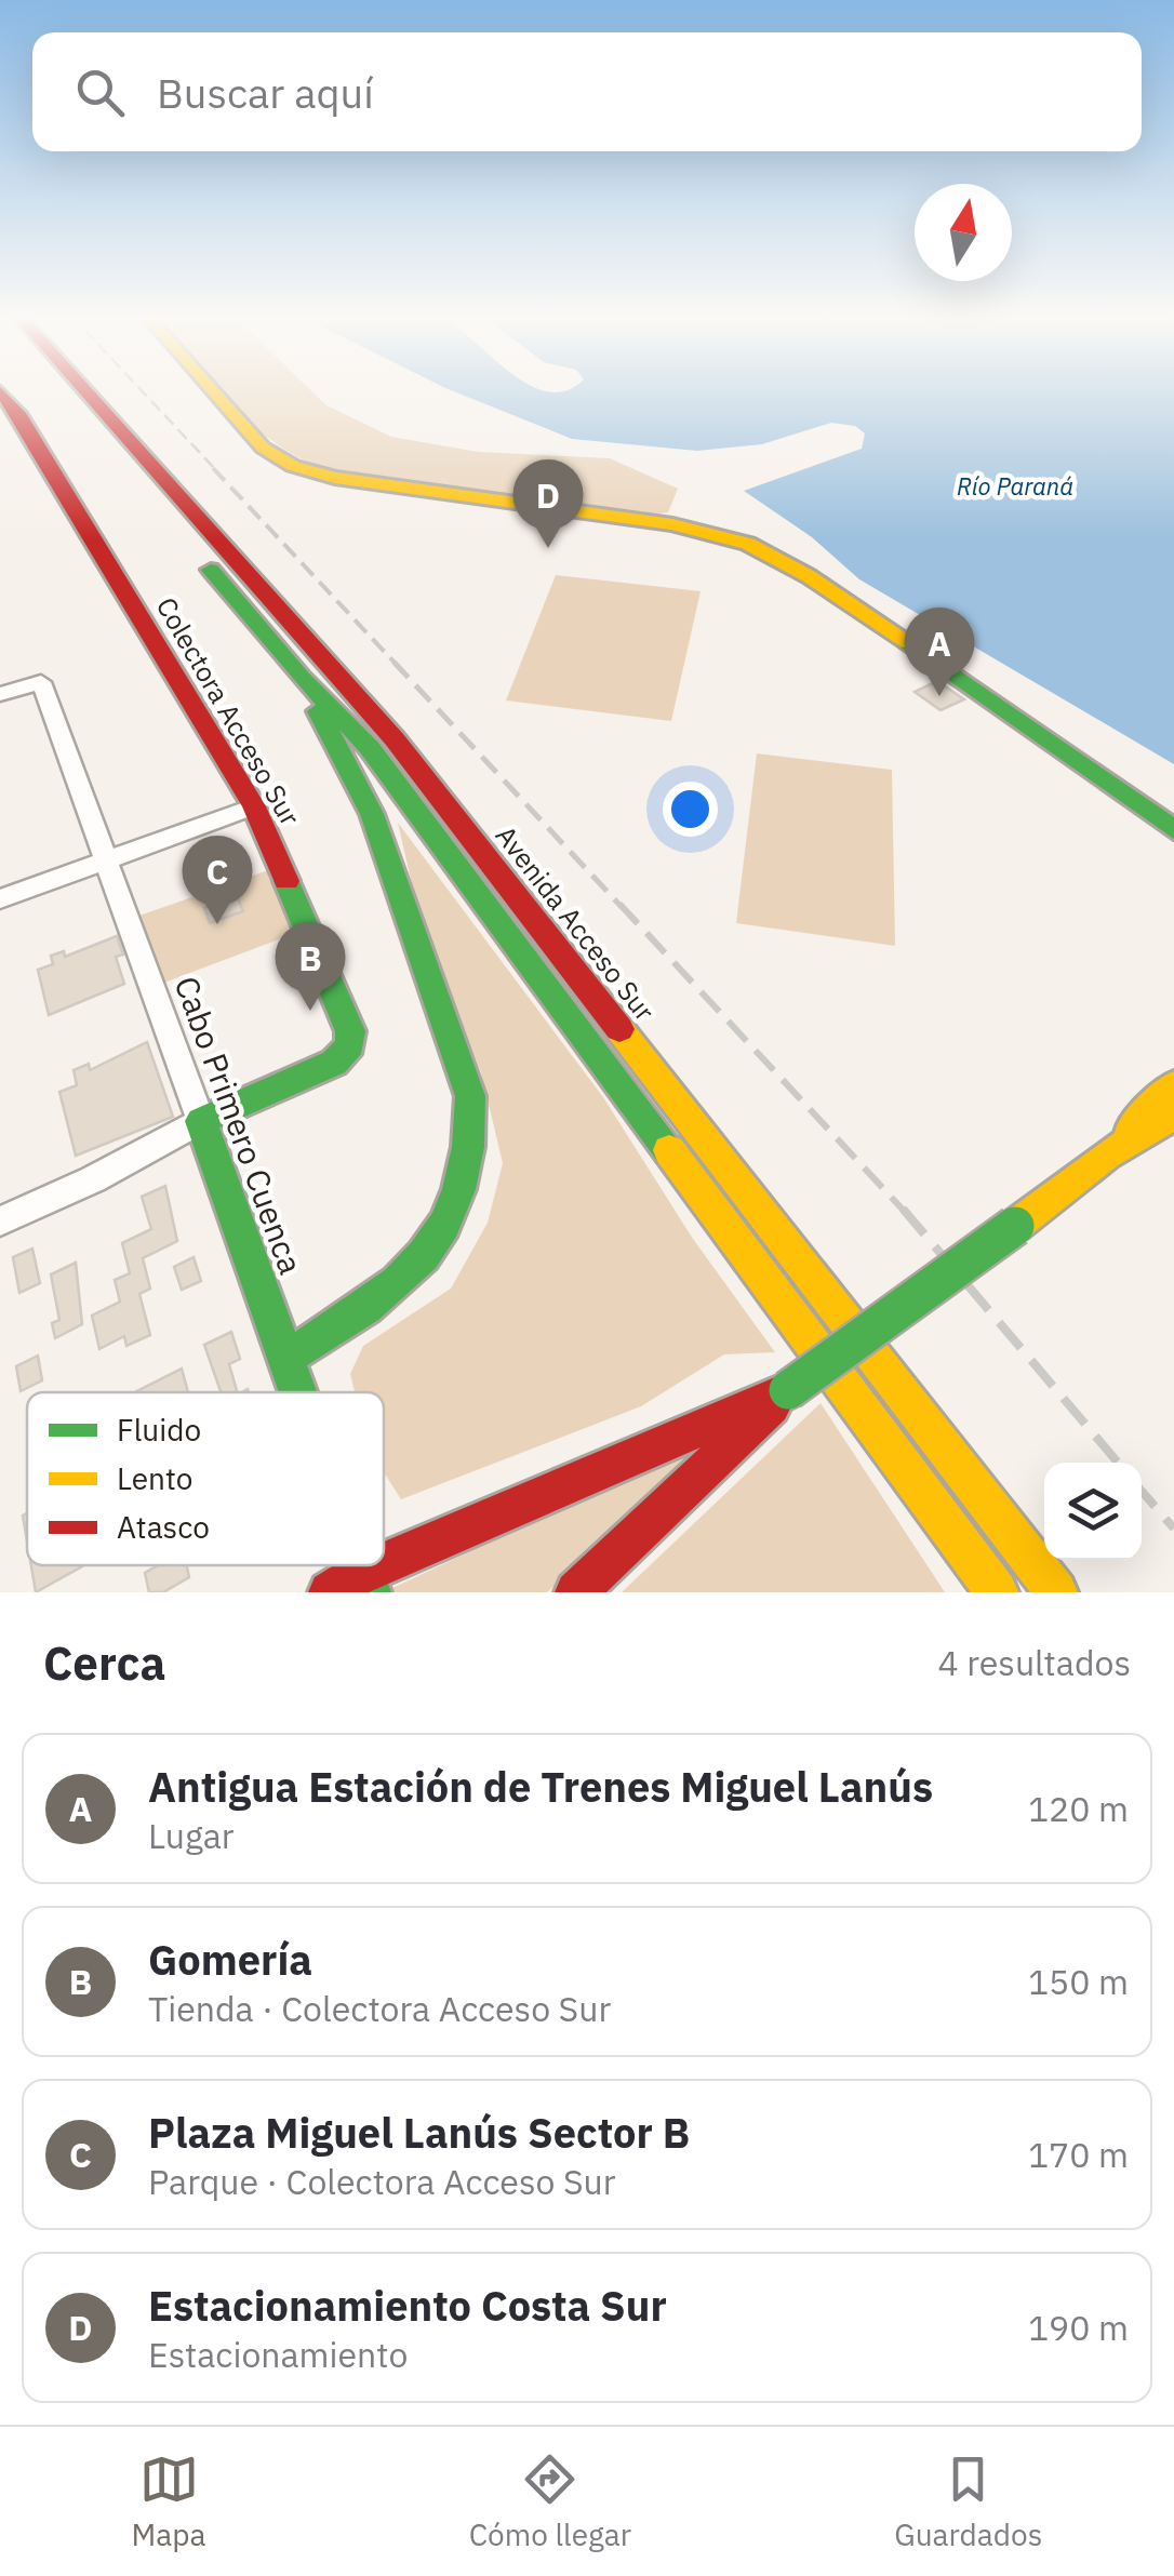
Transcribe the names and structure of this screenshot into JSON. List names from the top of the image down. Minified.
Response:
{"streets":{"main road":["Colectora Acceso Sur","Avenida Acceso Sur","Cabo Primero Cuenca"]},"crossings":[["Colectora Acceso Sur","Cabo Primero Cuenca"]],"water":["Río Paraná"],"legend":["Fluido","Lento","Atasco"],"north":"top","page":{"search":"Buscar aquí","pins":["D","A","C","B"],"heading":["Cerca","4 resultados"],"list":[{"mark":"A","name":"Antigua Estación de Trenes Miguel Lanús","note":"Lugar","value":"120 m"},{"mark":"B","name":"Gomería","note":"Tienda · Colectora Acceso Sur","value":"150 m"},{"mark":"C","name":"Plaza Miguel Lanús Sector B","note":"Parque · Colectora Acceso Sur","value":"170 m"},{"mark":"D","name":"Estacionamiento Costa Sur","note":"Estacionamiento","value":"190 m"}],"nav":["Mapa","Cómo llegar","Guardados"]}}
